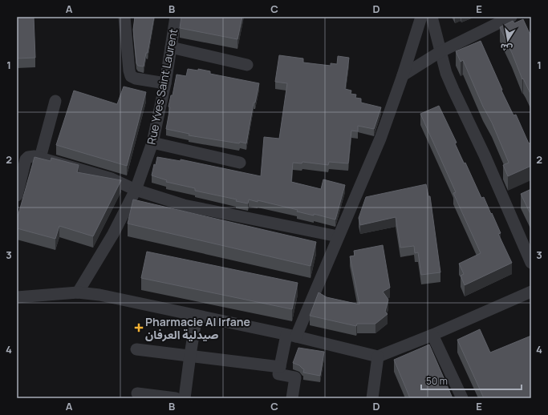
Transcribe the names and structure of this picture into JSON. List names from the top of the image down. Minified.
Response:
{"streets":{"street":["Rue Yves Saint Laurent"]},"places":{"health":["Pharmacie Al Irfane صيدلية العرفان"]},"scale_bar":"50 m","north":"bottom","grid":{"columns":["A","B","C","D","E"],"rows":["1","2","3","4"]}}
